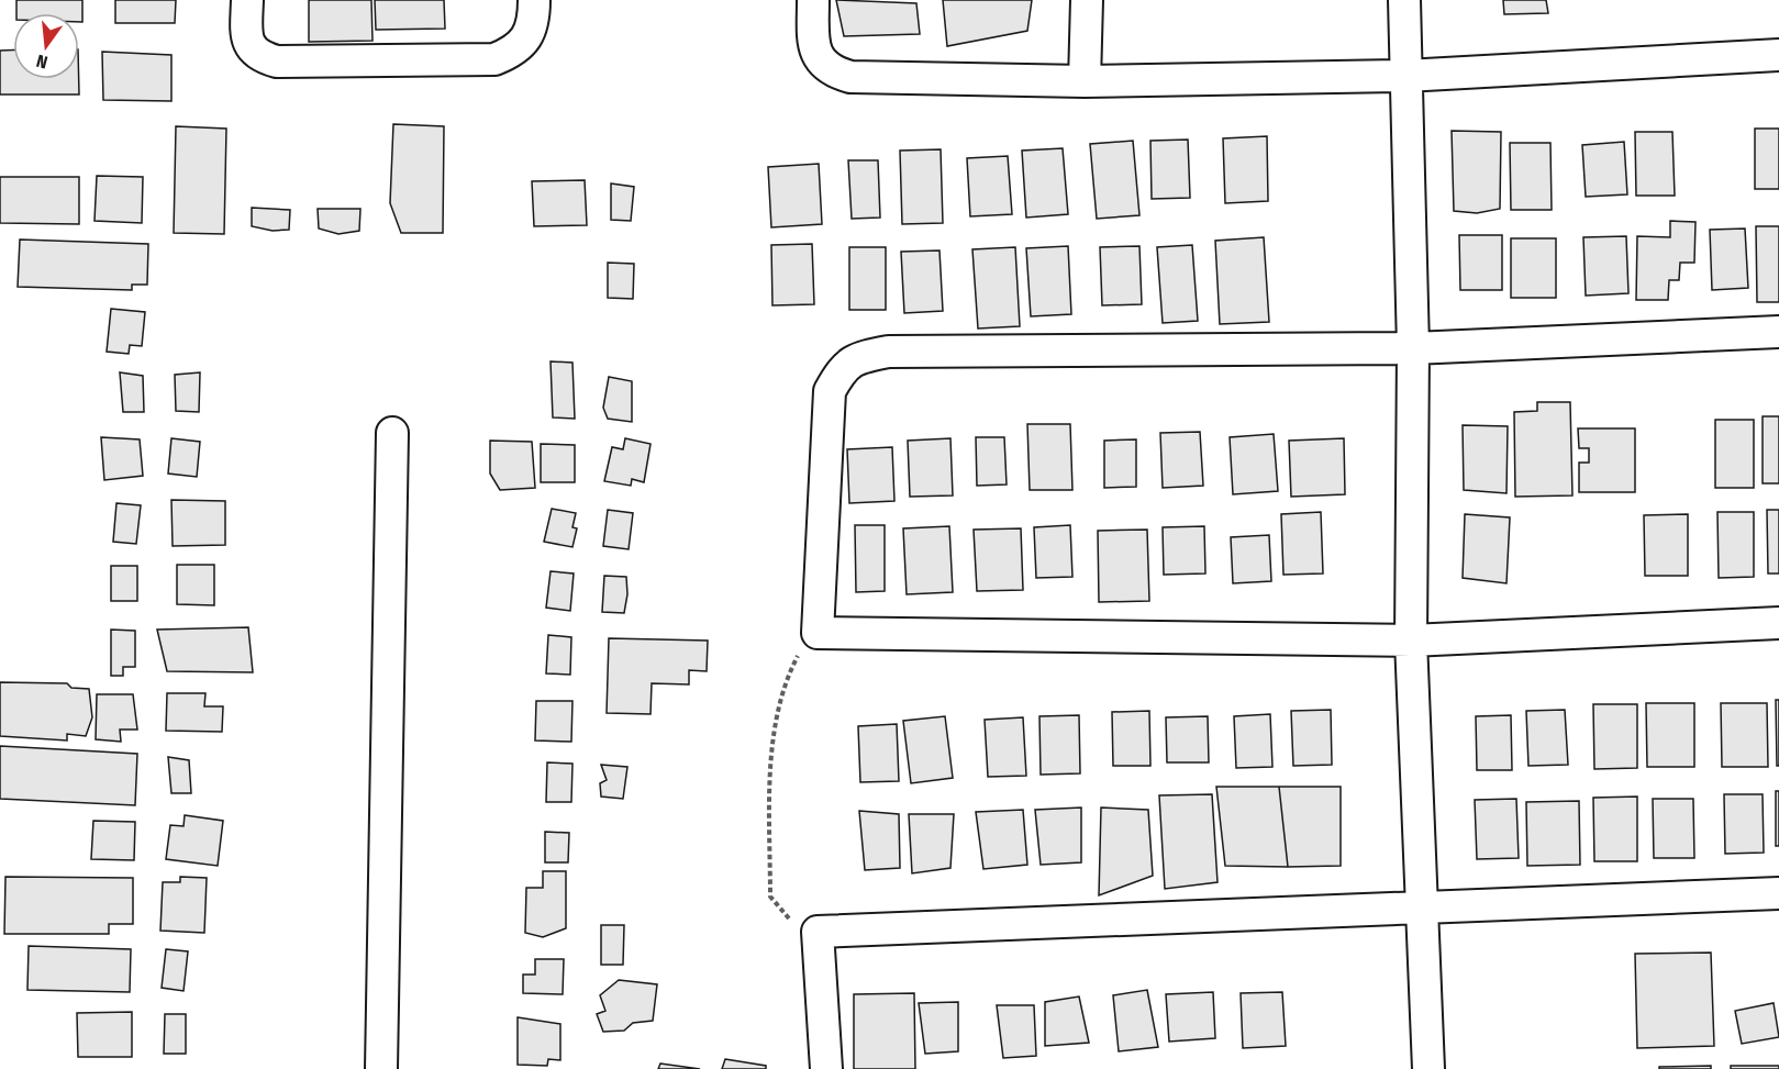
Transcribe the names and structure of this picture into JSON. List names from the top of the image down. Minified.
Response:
{"north":"bottom"}
